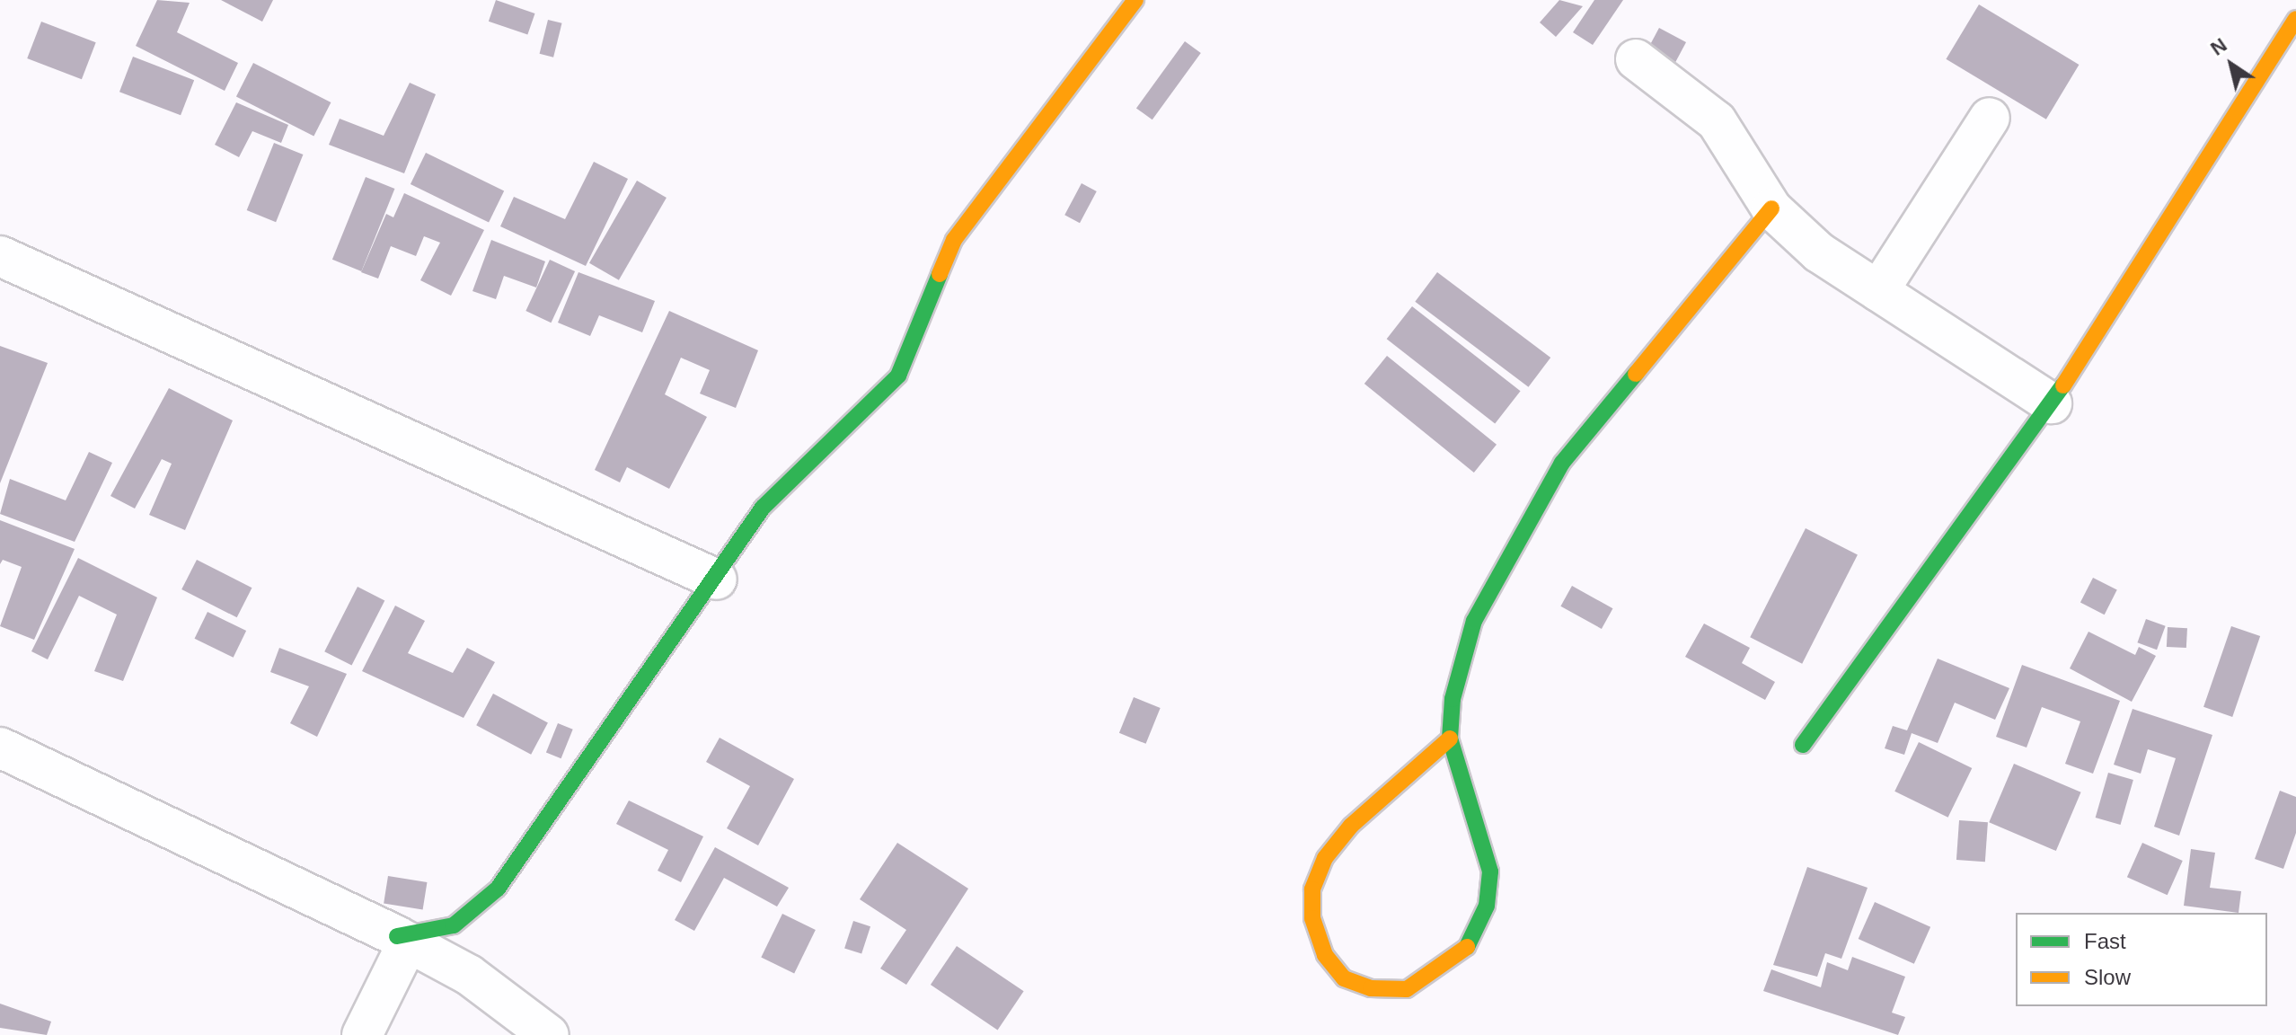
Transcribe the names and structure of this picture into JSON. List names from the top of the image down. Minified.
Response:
{"legend":["Fast","Slow"],"north":"top left"}
